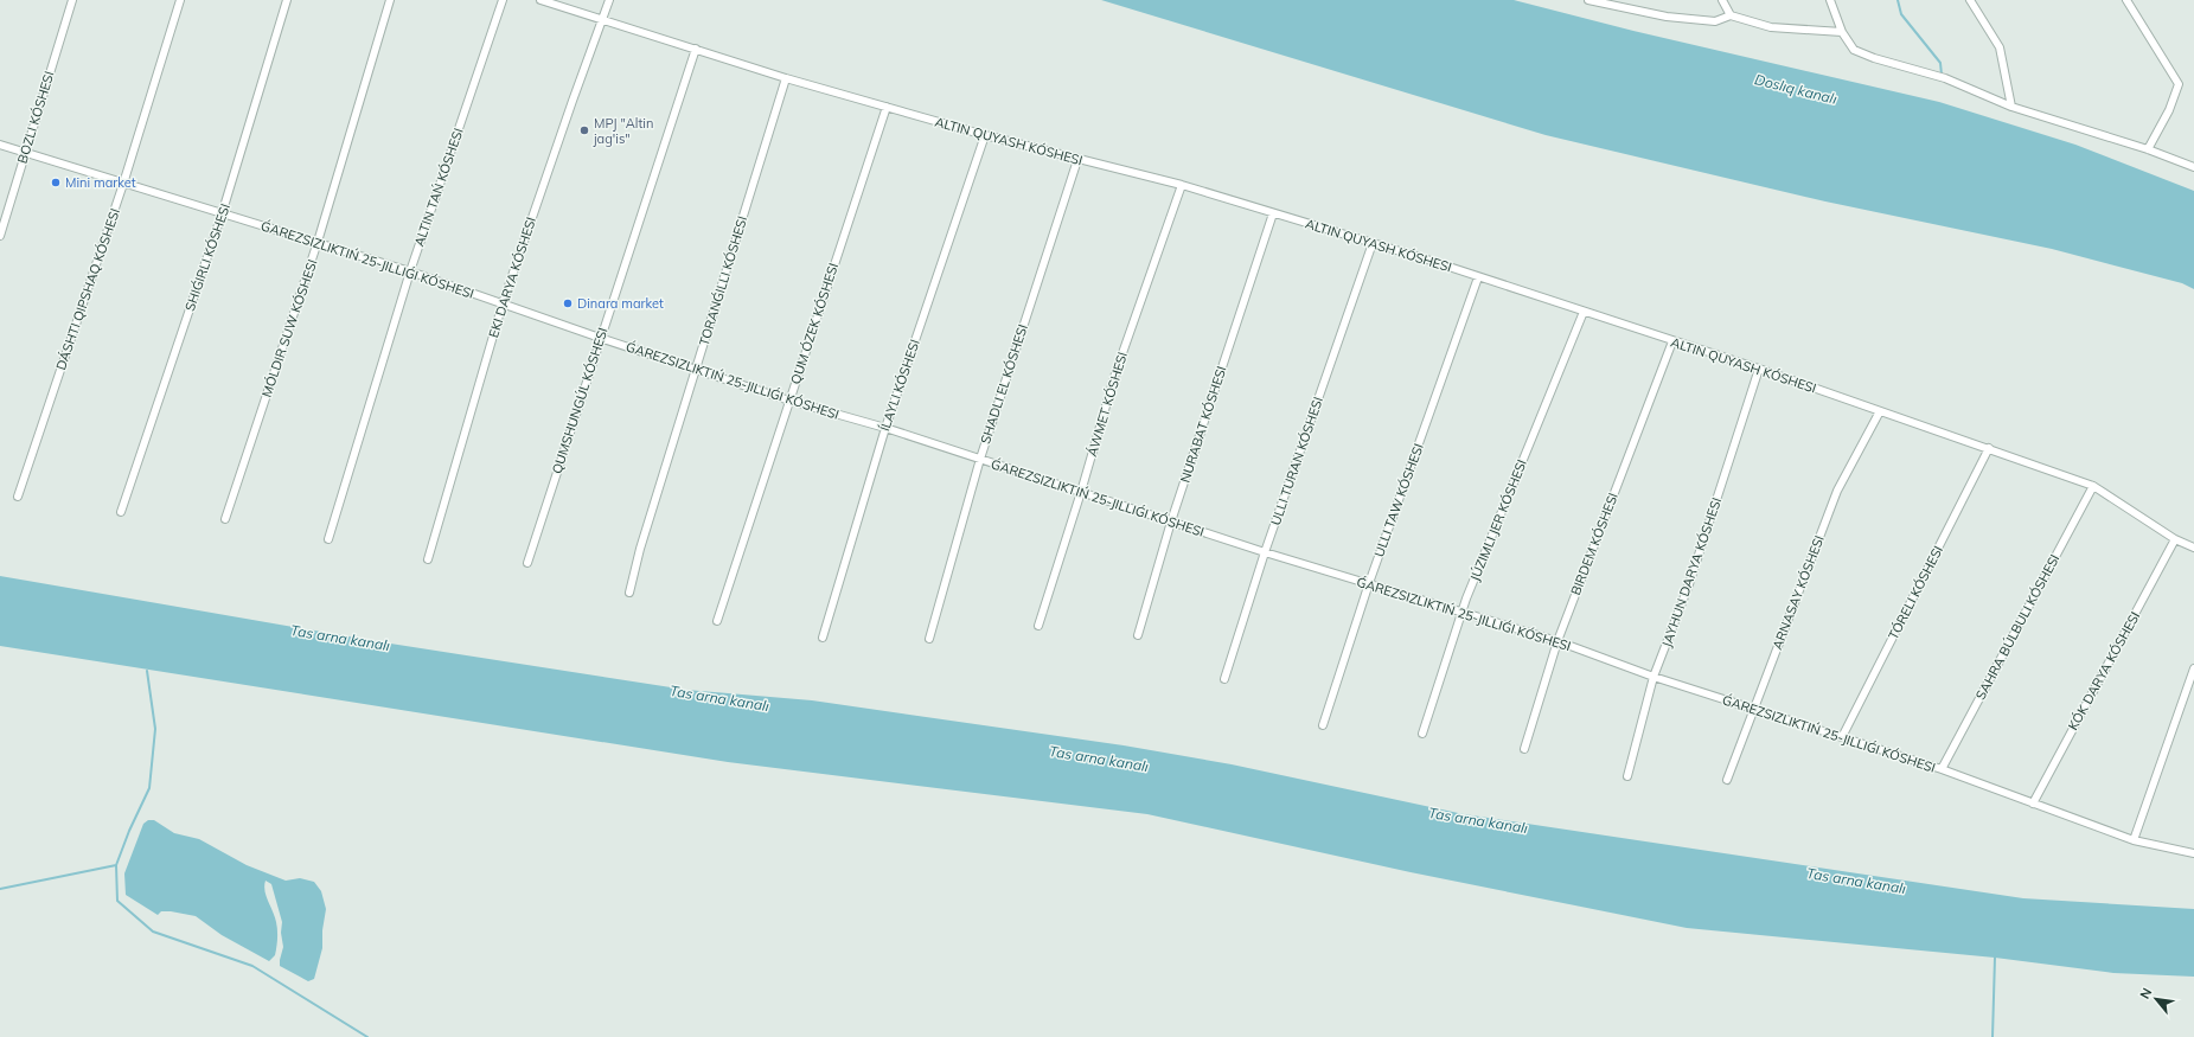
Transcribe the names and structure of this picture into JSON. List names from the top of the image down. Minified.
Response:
{"streets":{"street":["EKI DARYA KÓSHESI","QUM ÓZEK KÓSHESI","MÓLDIR SUW KÓSHESI","QUMSHUNGÚL KÓSHESI","ÁWMET KÓSHESI","NURABAT KÓSHESI","JÚZIMLI JER KÓSHESI","BIRDEM KÓSHESI","JAYHUN DARYA KÓSHESI","ARNASAY KÓSHESI","TÓRELI KÓSHESI","SAHRA BÚLBULI KÓSHESI","KÓK DARYA KÓSHESI"]},"water":["Doslıq kanalı","Tas arna kanalı"],"places":["MPJ \"Altin jag'is\"","Mini market","Dinara market"],"north":"top left"}
